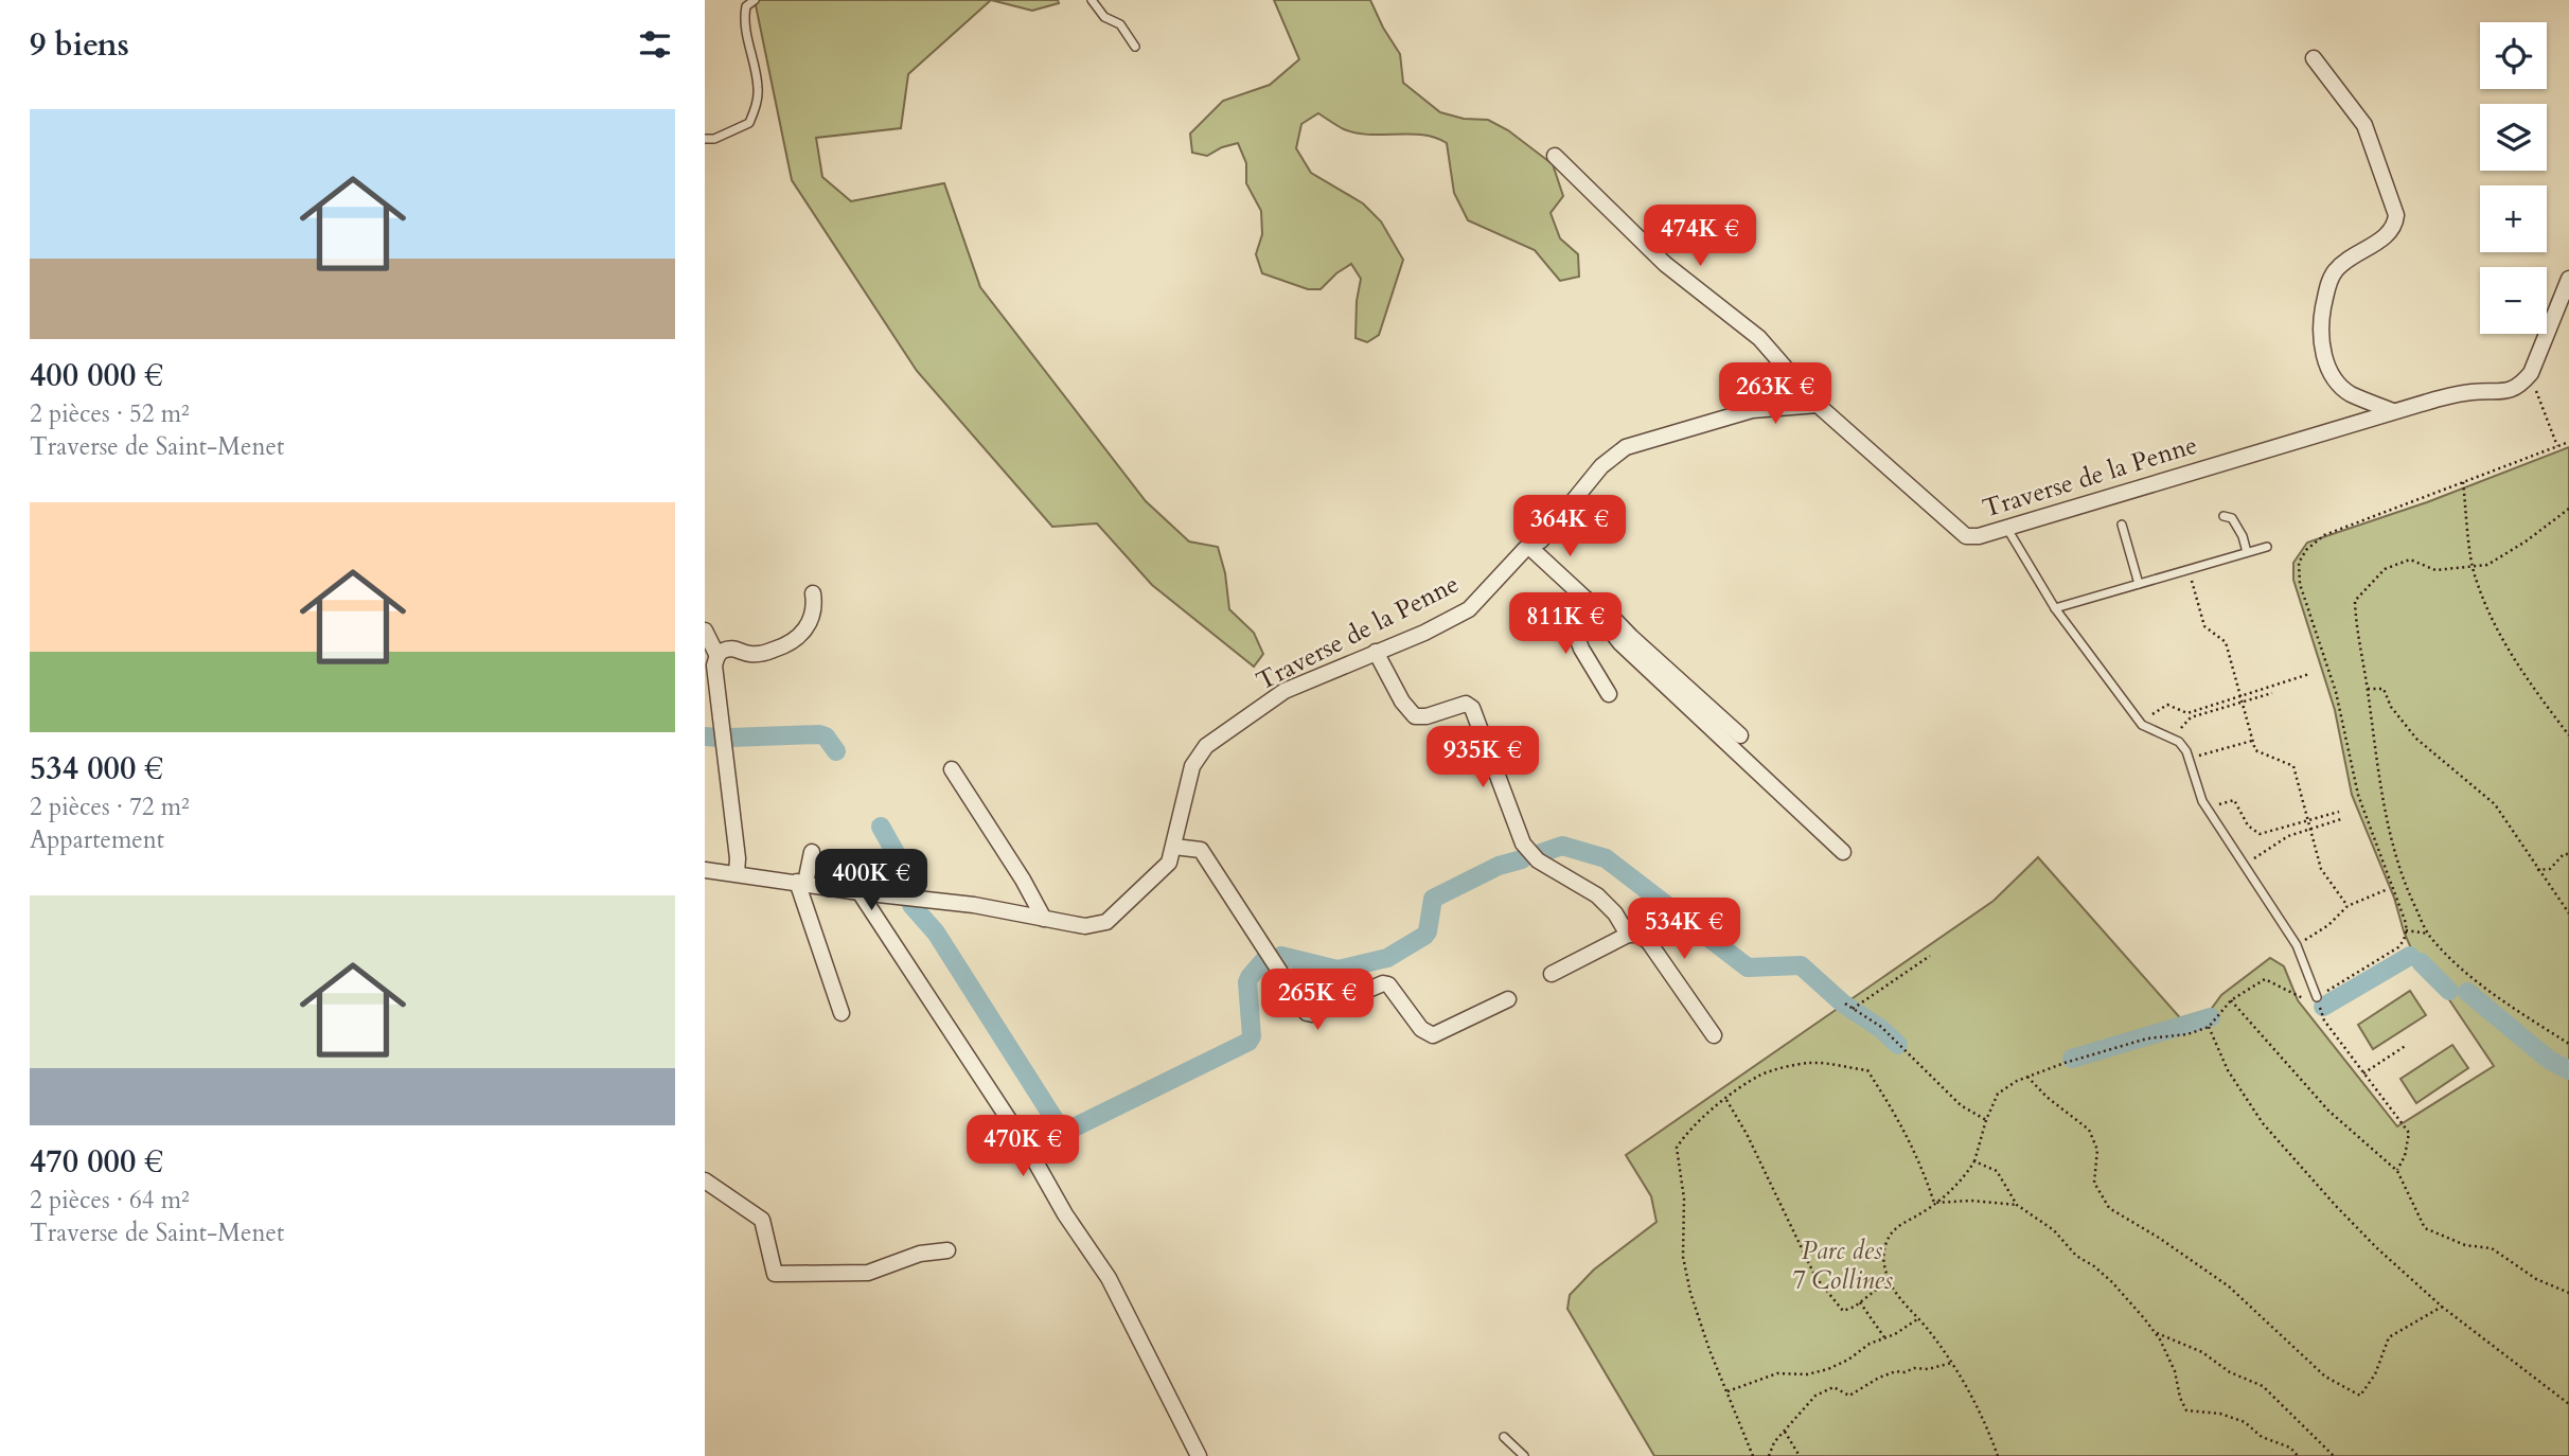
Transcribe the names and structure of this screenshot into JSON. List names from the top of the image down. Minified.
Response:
{"streets":{"street":["Traverse de la Penne"]},"parks":["Parc des 7 Collines"],"page":{"heading":"9 biens","map_buttons":["+","−"],"list":[{"name":"400 000 €","note":"2 pièces · 52 m² · Traverse de Saint-Menet"},{"name":"534 000 €","note":"2 pièces · 72 m² · Appartement"},{"name":"470 000 €","note":"2 pièces · 64 m² · Traverse de Saint-Menet"}],"price":["474K €","263K €","364K €","811K €","935K €","400K €","534K €","265K €","470K €"]}}
